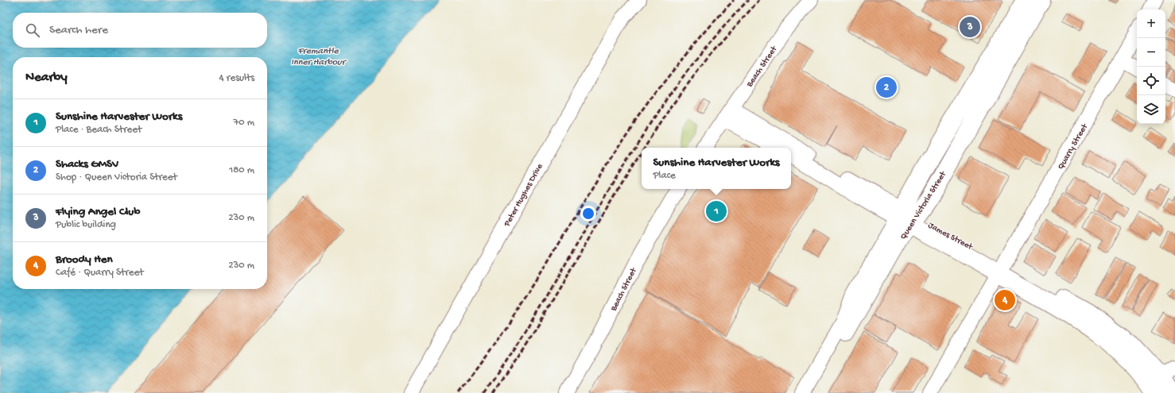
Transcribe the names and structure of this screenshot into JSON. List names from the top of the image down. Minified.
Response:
{"streets":{"main road":["Queen Victoria Street","James Street"],"street":["Beach Street","Quarry Street","Peter Hughes Drive"]},"crossings":[["Beach Street","James Street"],["Quarry Street","James Street"],["Queen Victoria Street","James Street"]],"water":["Fremantle Inner Harbour"],"page":{"map_buttons":["+","−"],"search":"Search here","pins":["3","2","1","4"],"heading":["Nearby","4 results"],"list":[{"mark":"1","name":"Sunshine Harvester Works","note":"Place · Beach Street","value":"70 m"},{"mark":"2","name":"Shacks GMSV","note":"Shop · Queen Victoria Street","value":"180 m"},{"mark":"3","name":"Flying Angel Club","note":"Public building","value":"230 m"},{"mark":"4","name":"Broody Hen","note":"Café · Quarry Street","value":"230 m"}],"popup":["Sunshine Harvester Works","Place"]}}
